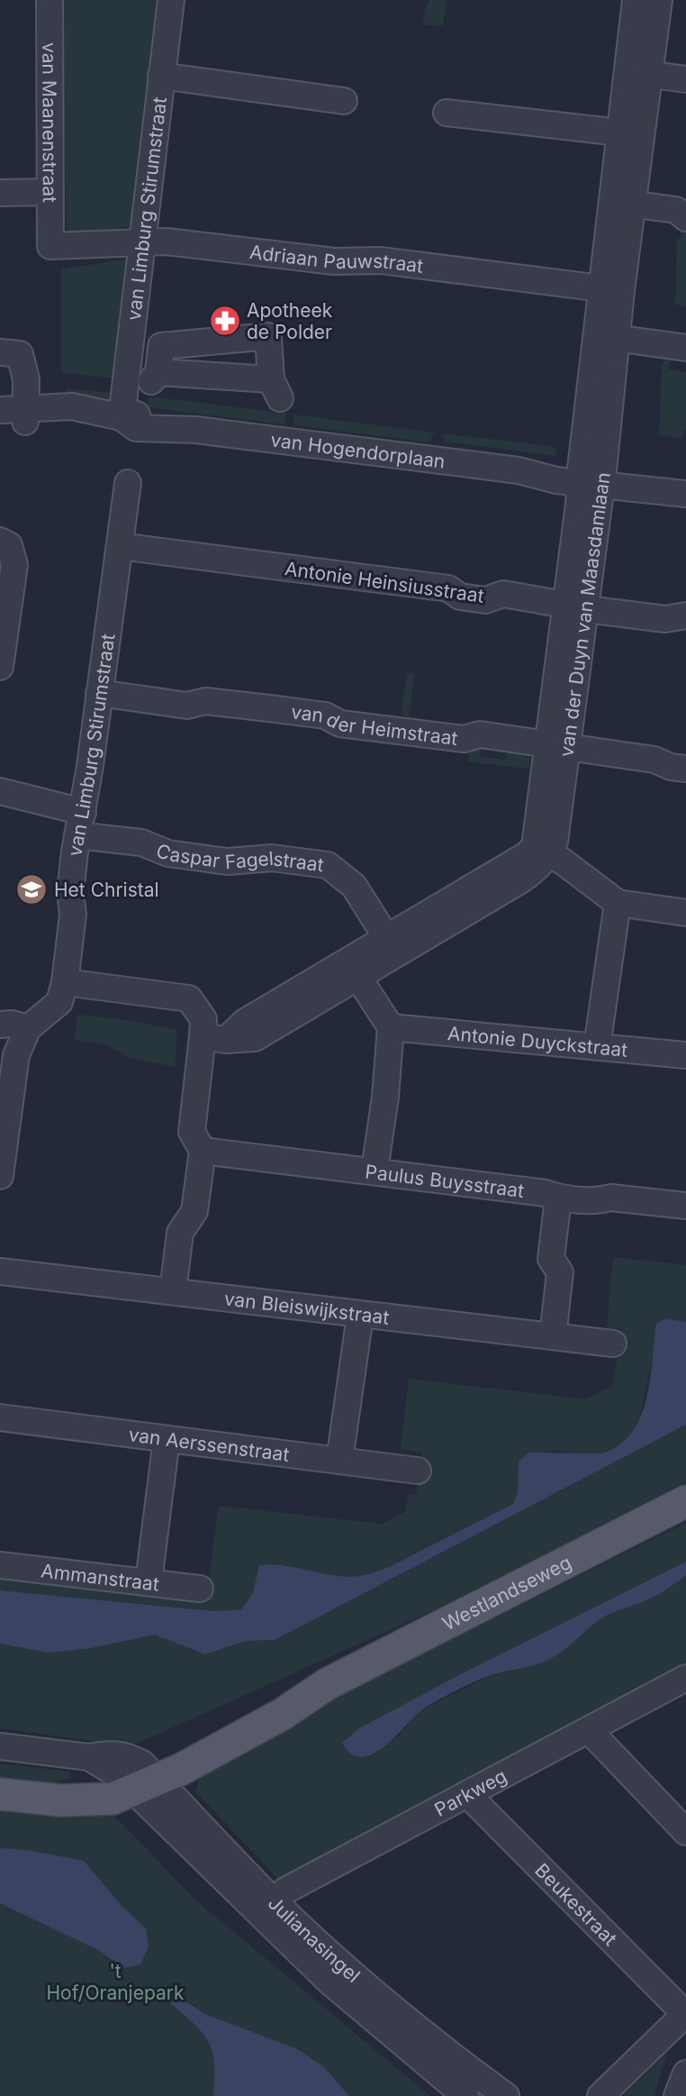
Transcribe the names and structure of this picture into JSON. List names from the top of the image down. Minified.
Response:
{"streets":{"main road":["Westlandseweg"],"street":["van Maanenstraat","van Limburg Stirumstraat","Adriaan Pauwstraat","van Hogendorplaan","Antonie Heinsiusstraat","van der Duyn van Maasdamlaan","van der Heimstraat","Caspar Fagelstraat","Antonie Duyckstraat","Paulus Buysstraat","van Bleiswijkstraat","van Aerssenstraat","Ammanstraat","Parkweg","Beukestraat","Julianasingel"]},"crossings":[["van Maanenstraat","Adriaan Pauwstraat"],["van Limburg Stirumstraat","Adriaan Pauwstraat"],["van Limburg Stirumstraat","van Hogendorplaan"],["van Limburg Stirumstraat","Antonie Heinsiusstraat"],["van Limburg Stirumstraat","van der Heimstraat"],["van Limburg Stirumstraat","Caspar Fagelstraat"],["Adriaan Pauwstraat","van der Duyn van Maasdamlaan"],["van Hogendorplaan","van der Duyn van Maasdamlaan"],["Antonie Heinsiusstraat","van der Duyn van Maasdamlaan"],["van der Duyn van Maasdamlaan","van der Heimstraat"],["Westlandseweg","Julianasingel"],["Parkweg","Beukestraat"],["Parkweg","Julianasingel"]],"parks":["'t Hof/Oranjepark"],"places":{"pharmacy":["Apotheek de Polder"],"school or university":["Het Christal"]}}
